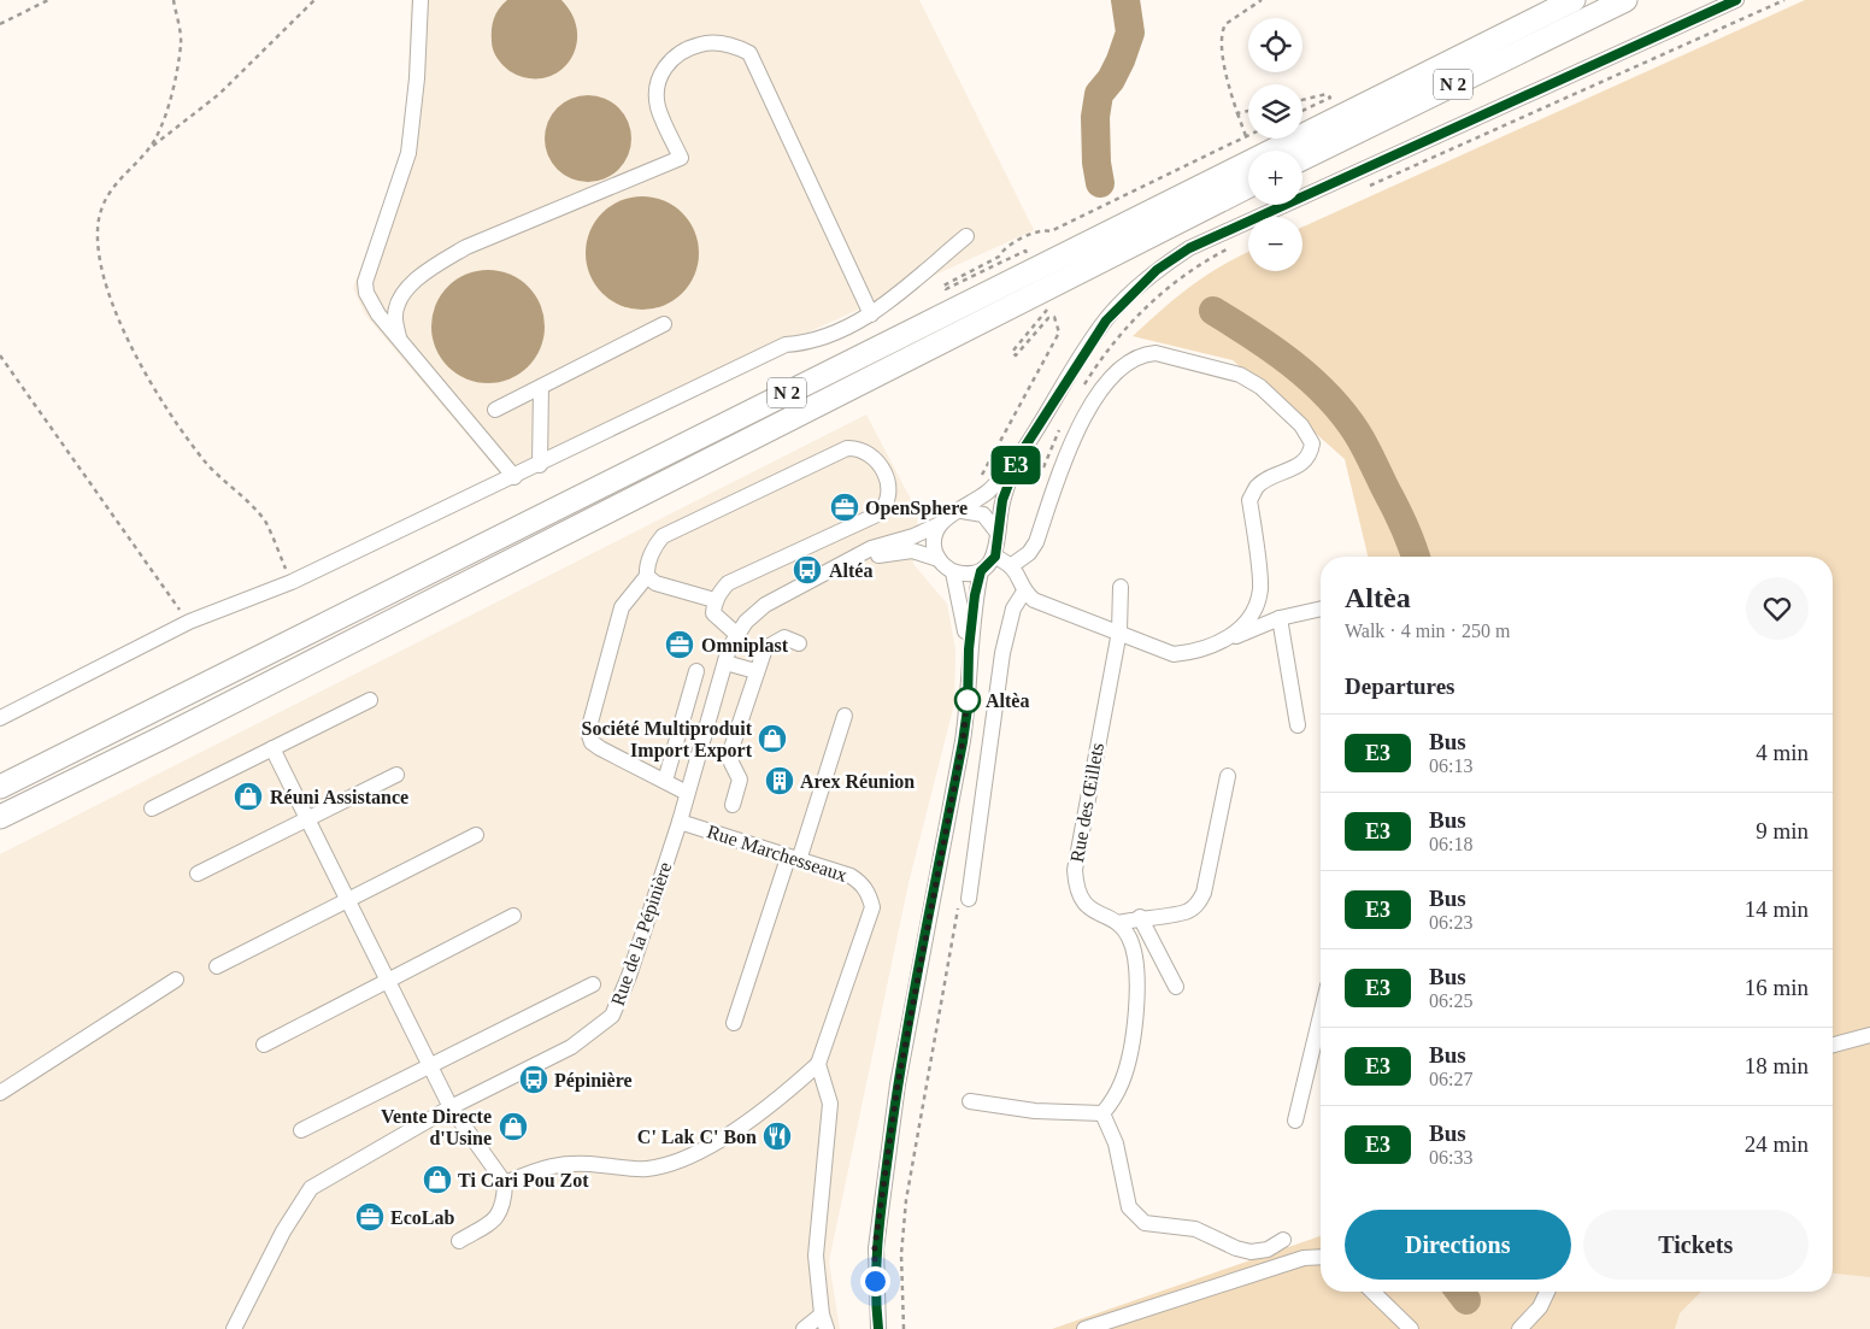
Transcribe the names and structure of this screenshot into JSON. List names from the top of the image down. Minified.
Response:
{"streets":{"highway":["N 2"],"street":["Rue des Œillets","Rue Marchesseaux","Rue de la Pépinière"]},"crossings":[["Rue Marchesseaux","Rue de la Pépinière"]],"places":{"office":["OpenSphere","Omniplast","EcoLab"],"bus stop":["Altéa","Pépinière"],"other":["Altèa"],"shop":["Société Multiproduit Import Export","Réuni Assistance","Vente Directe d'Usine","Ti Cari Pou Zot"],"building":["Arex Réunion"],"restaurant":["C' Lak C' Bon"]},"lines":["bus line E3"],"page":{"on_map":"E3","map_buttons":["+","−"],"heading":[["Altèa","Walk · 4 min · 250 m"],"Departures"],"list":[{"mark":"E3","name":"Bus","note":"06:13","value":"4 min"},{"mark":"E3","name":"Bus","note":"06:18","value":"9 min"},{"mark":"E3","name":"Bus","note":"06:23","value":"14 min"},{"mark":"E3","name":"Bus","note":"06:25","value":"16 min"},{"mark":"E3","name":"Bus","note":"06:27","value":"18 min"},{"mark":"E3","name":"Bus","note":"06:33","value":"24 min"}],"buttons":["Directions","Tickets"]}}
